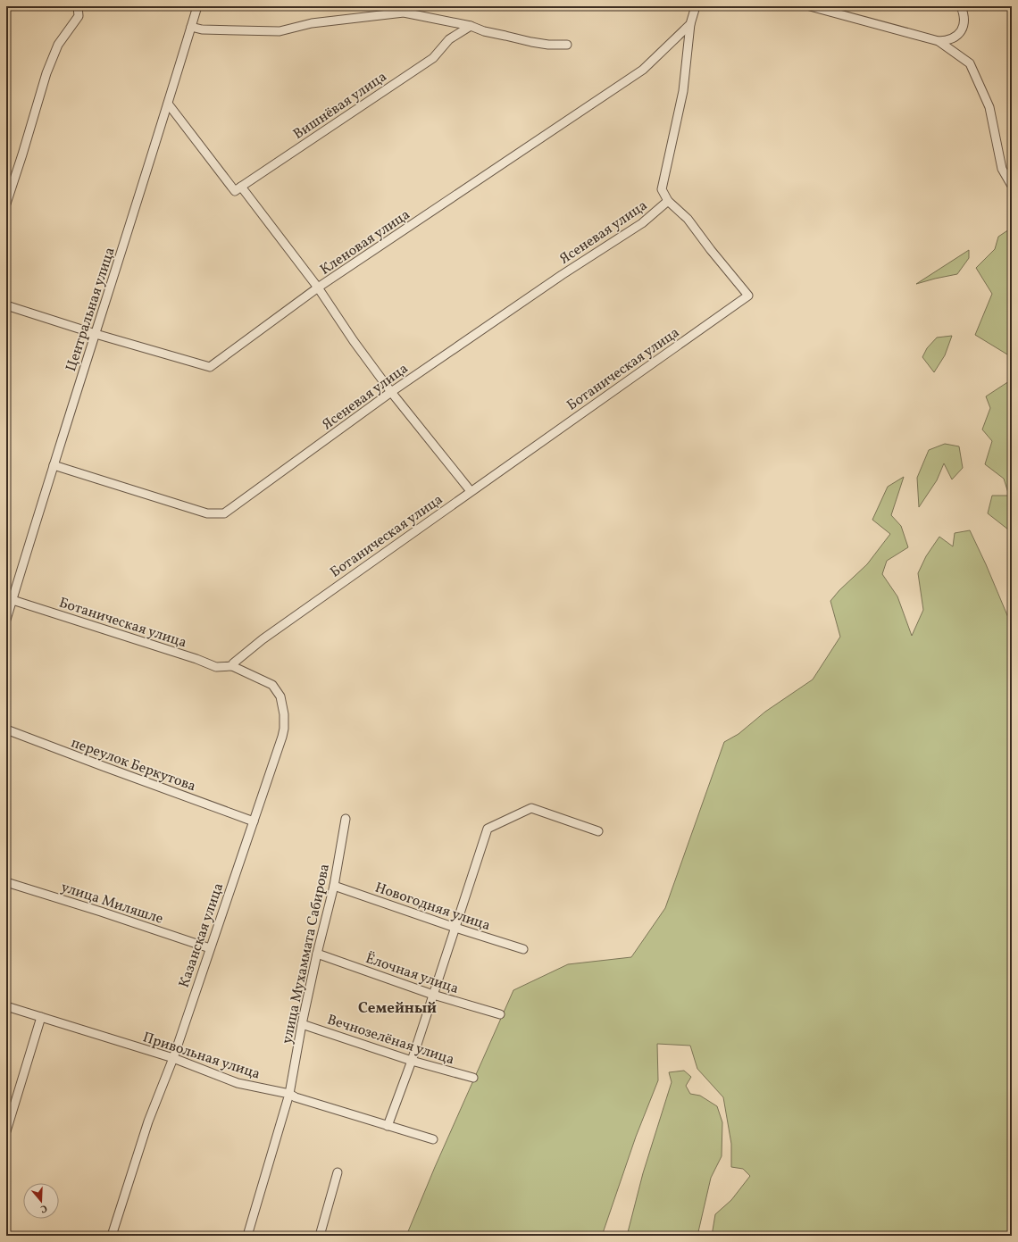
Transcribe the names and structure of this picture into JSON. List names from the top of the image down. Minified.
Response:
{"streets":{"street":["Вишнёвая улица","Ясеневая улица","Кленовая улица","Центральная улица","Ботаническая улица","переулок Беркутова","улица Миляшле","Новогодняя улица","Казанская улица","улица Мухаммата Сабирова","Ёлочная улица","Вечнозелёная улица","Привольная улица"]},"crossings":[["Ясеневая улица","Центральная улица"],["Ясеневая улица","Ботаническая улица"],["Кленовая улица","Центральная улица"],["Центральная улица","Ботаническая улица"],["Ботаническая улица","Казанская улица"],["переулок Беркутова","Казанская улица"],["улица Миляшле","Казанская улица"],["Новогодняя улица","улица Мухаммата Сабирова"],["Казанская улица","Привольная улица"],["улица Мухаммата Сабирова","Ёлочная улица"],["улица Мухаммата Сабирова","Вечнозелёная улица"],["улица Мухаммата Сабирова","Привольная улица"]],"districts":["Семейный"],"north":"bottom"}
